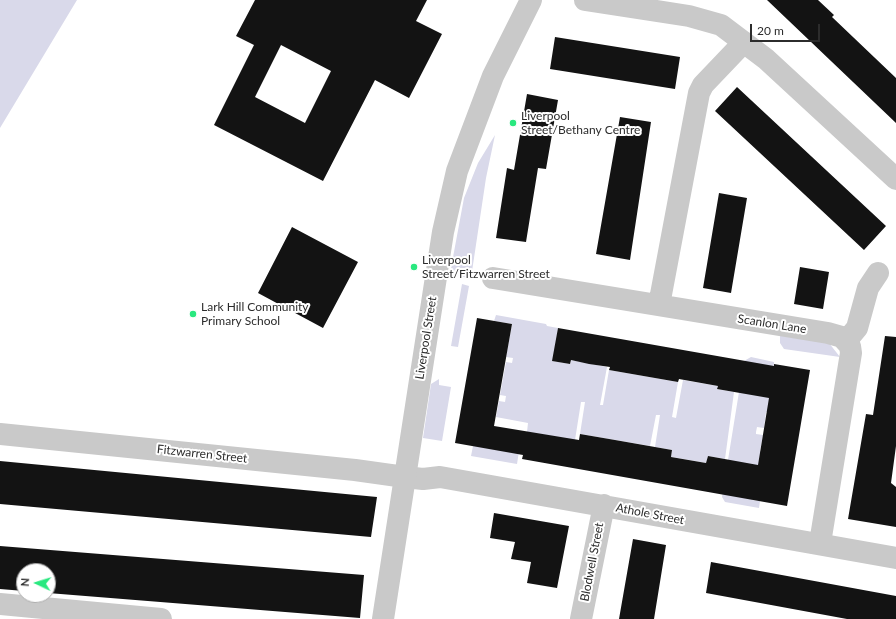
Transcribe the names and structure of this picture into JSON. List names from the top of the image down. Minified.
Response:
{"streets":{"street":["Scanlon Lane","Liverpool Street","Fitzwarren Street","Athole Street","Blodwell Street"]},"crossings":[["Liverpool Street","Fitzwarren Street"],["Liverpool Street","Athole Street"],["Fitzwarren Street","Athole Street"],["Athole Street","Blodwell Street"]],"places":["Liverpool Street/Bethany Centre","Liverpool Street/Fitzwarren Street","Lark Hill Community Primary School"],"scale_bar":"20 m","north":"left"}
